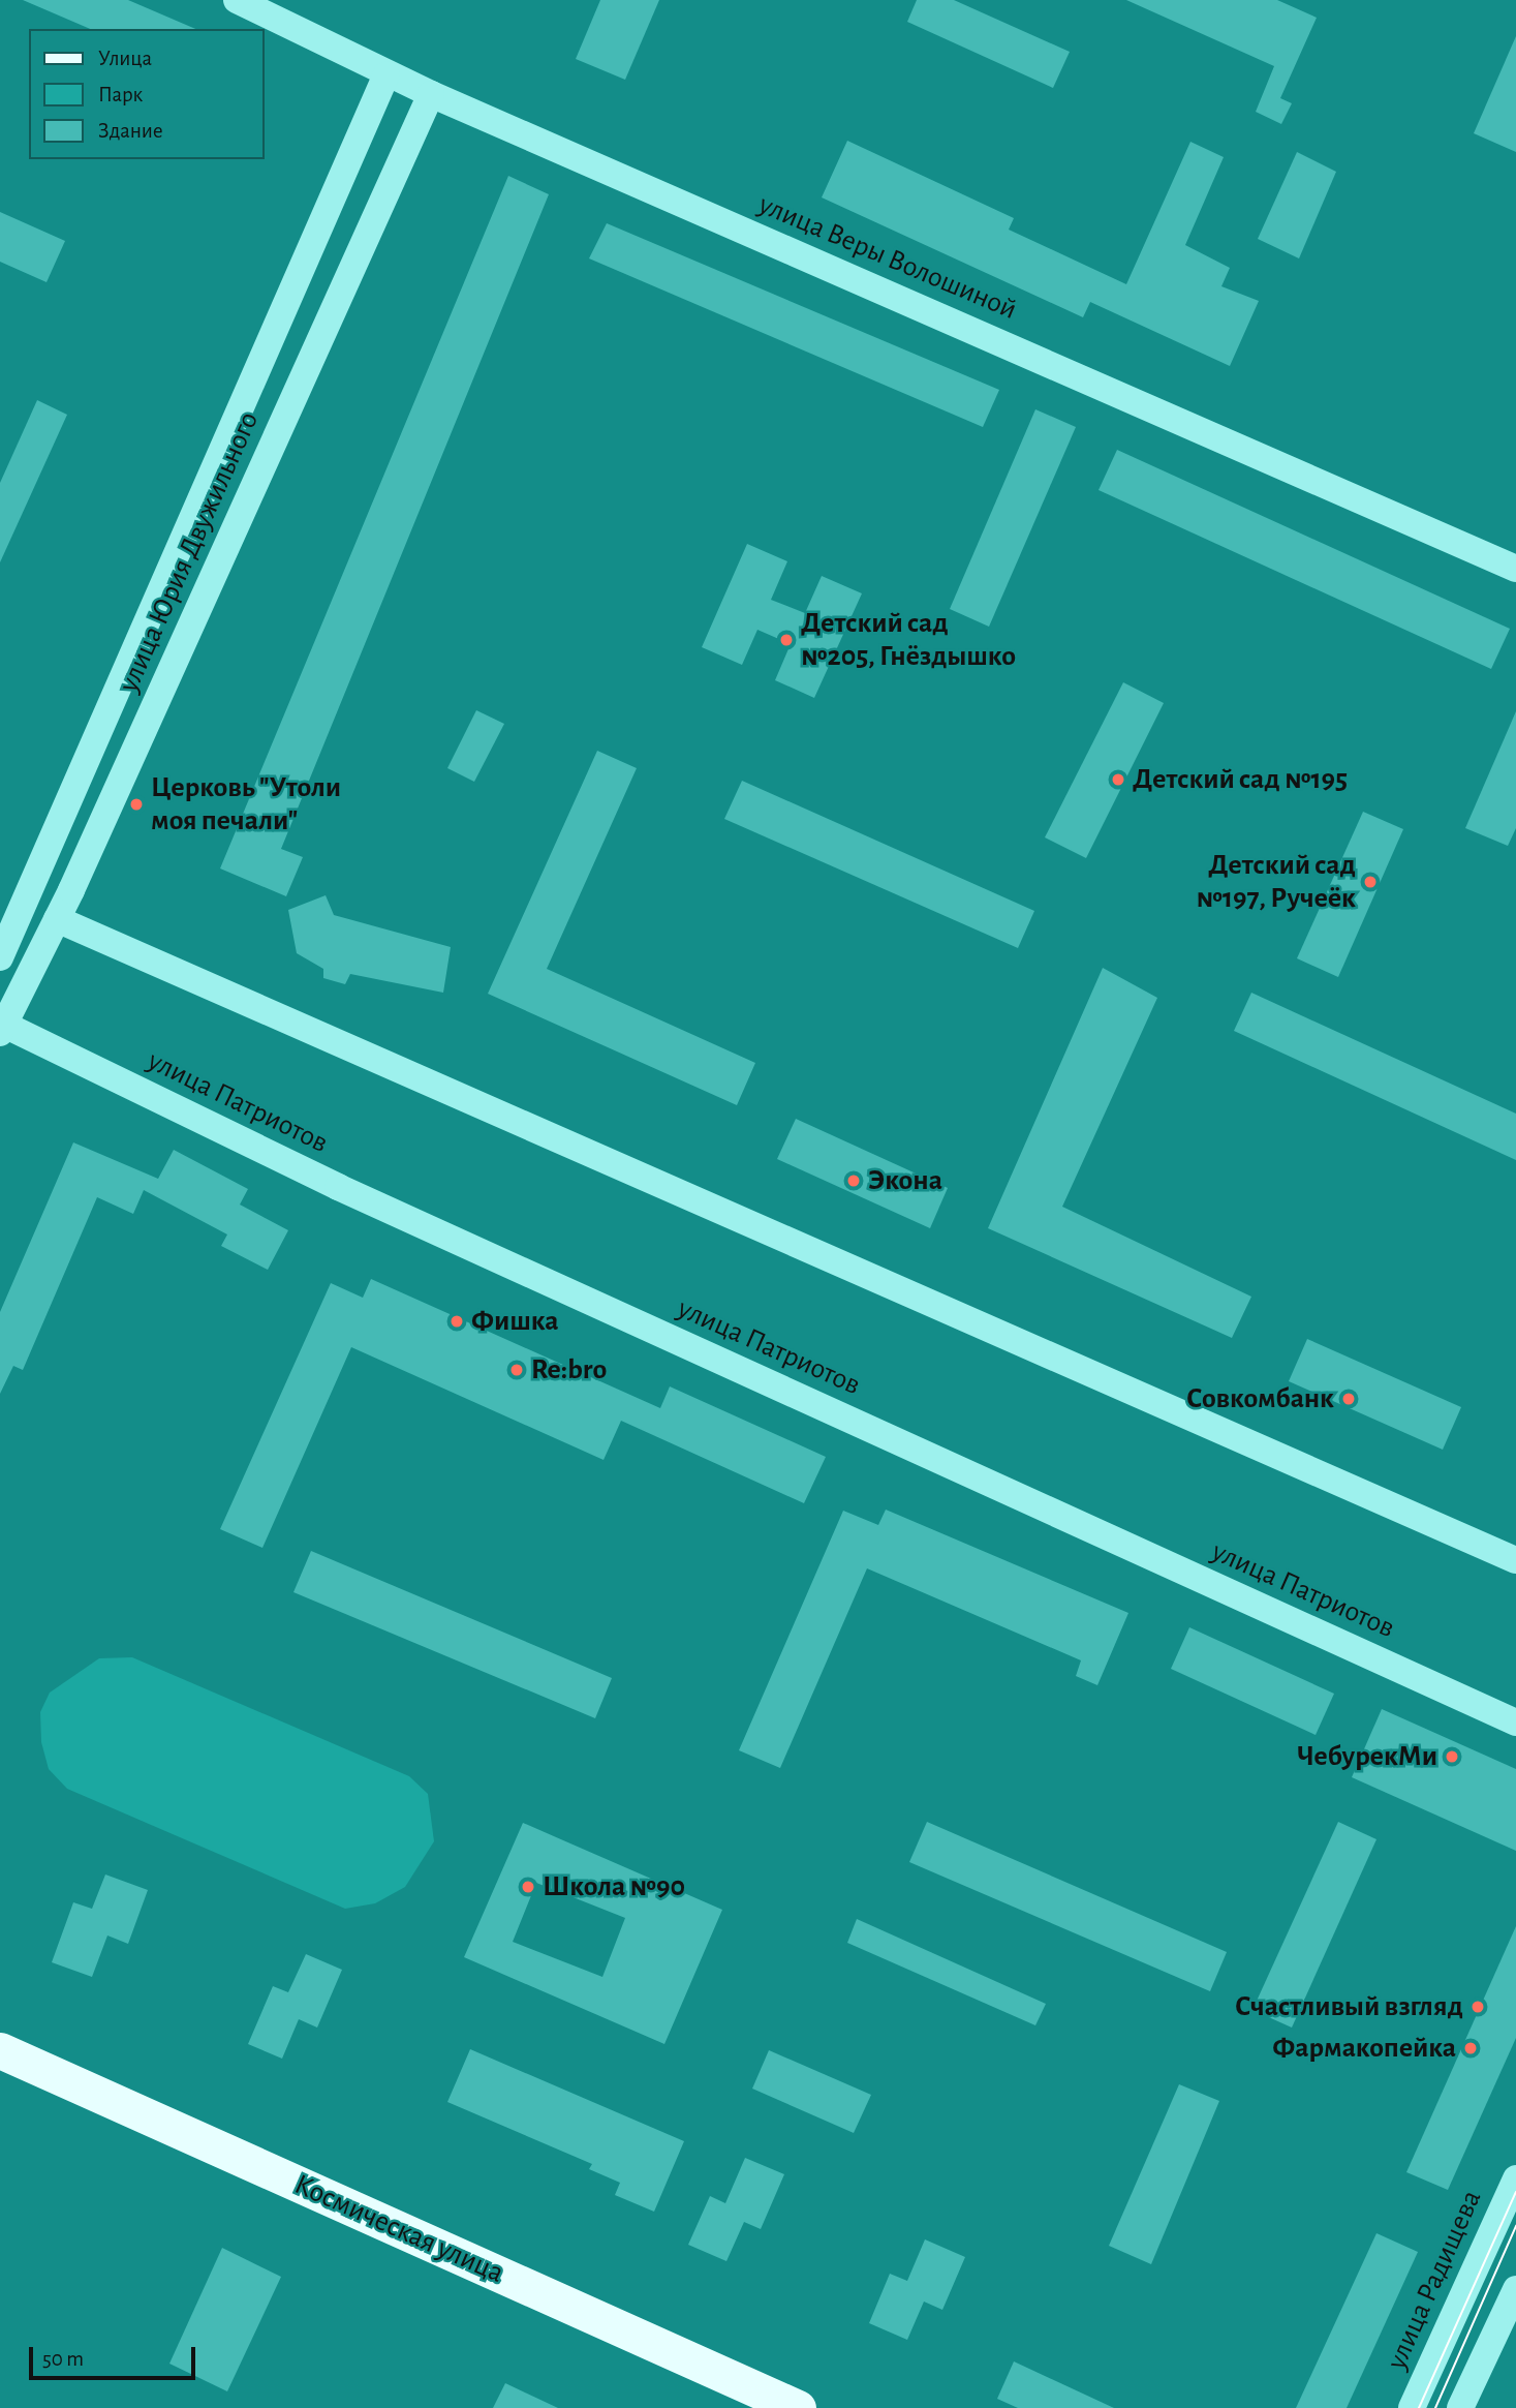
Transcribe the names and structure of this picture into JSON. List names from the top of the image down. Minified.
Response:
{"streets":{"main road":["Космическая улица"],"street":["улица Веры Волошиной","улица Юрия Двужильного","улица Патриотов","улица Радищева"]},"crossings":[["улица Веры Волошиной","улица Юрия Двужильного"],["улица Юрия Двужильного","улица Патриотов"]],"places":["Детский сад №205, Гнёздышко","Детский сад №195","Церковь \"Утоли моя печали\"","Детский сад №197, Ручеёк","Экона","Фишка","Re:bro","Совкомбанк","ЧебурекМи","Школа №90","Счастливый взгляд","Фармакопейка"],"legend":["Улица","Парк","Здание"],"scale_bar":"50 m"}
